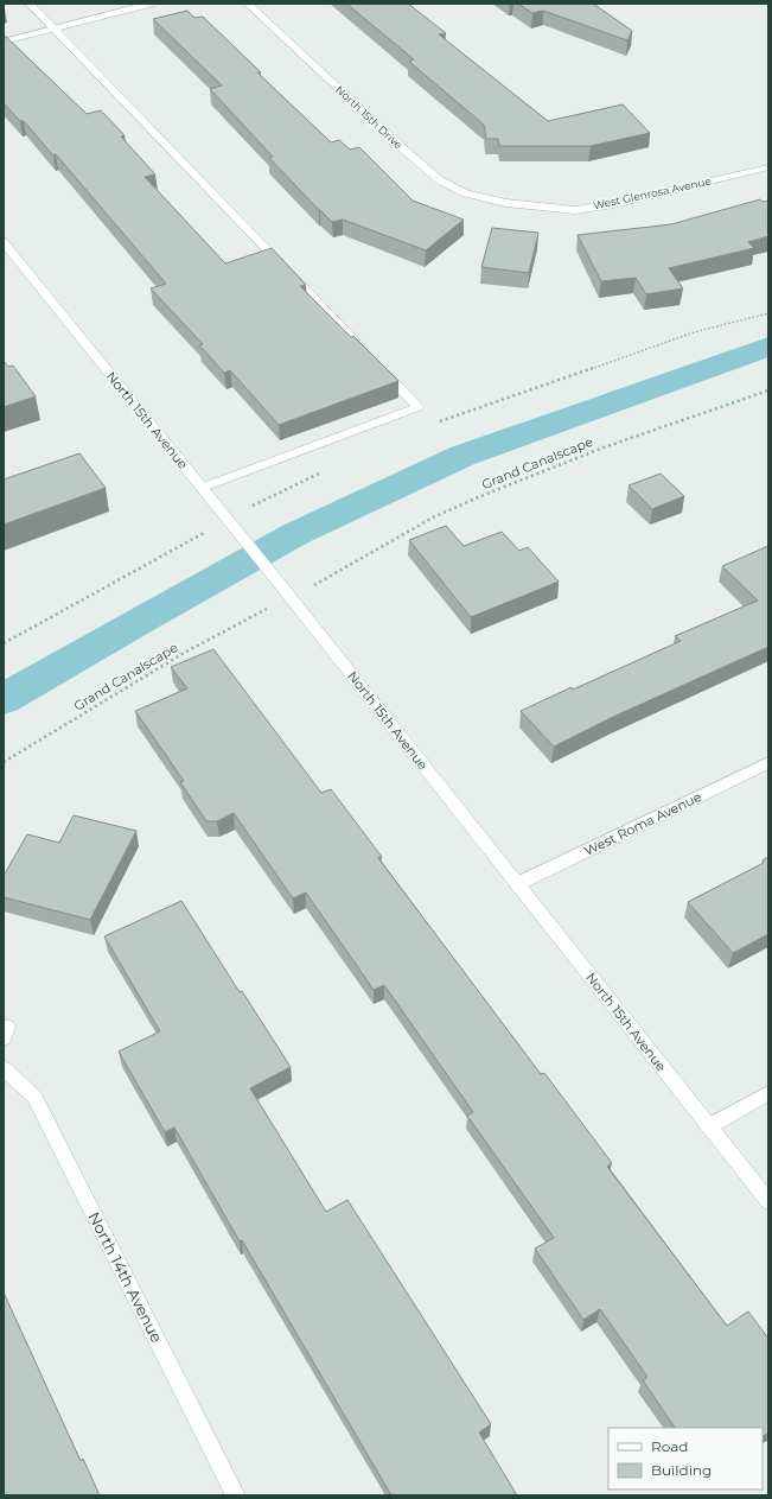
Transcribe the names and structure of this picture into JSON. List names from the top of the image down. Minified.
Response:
{"streets":{"street":["North 15th Drive","West Glenrosa Avenue","North 15th Avenue","West Roma Avenue","North 14th Avenue"],"path":["Grand Canalscape"]},"crossings":[["North 15th Drive","West Glenrosa Avenue"],["North 15th Avenue","West Roma Avenue"]],"legend":["Road","Building"]}
